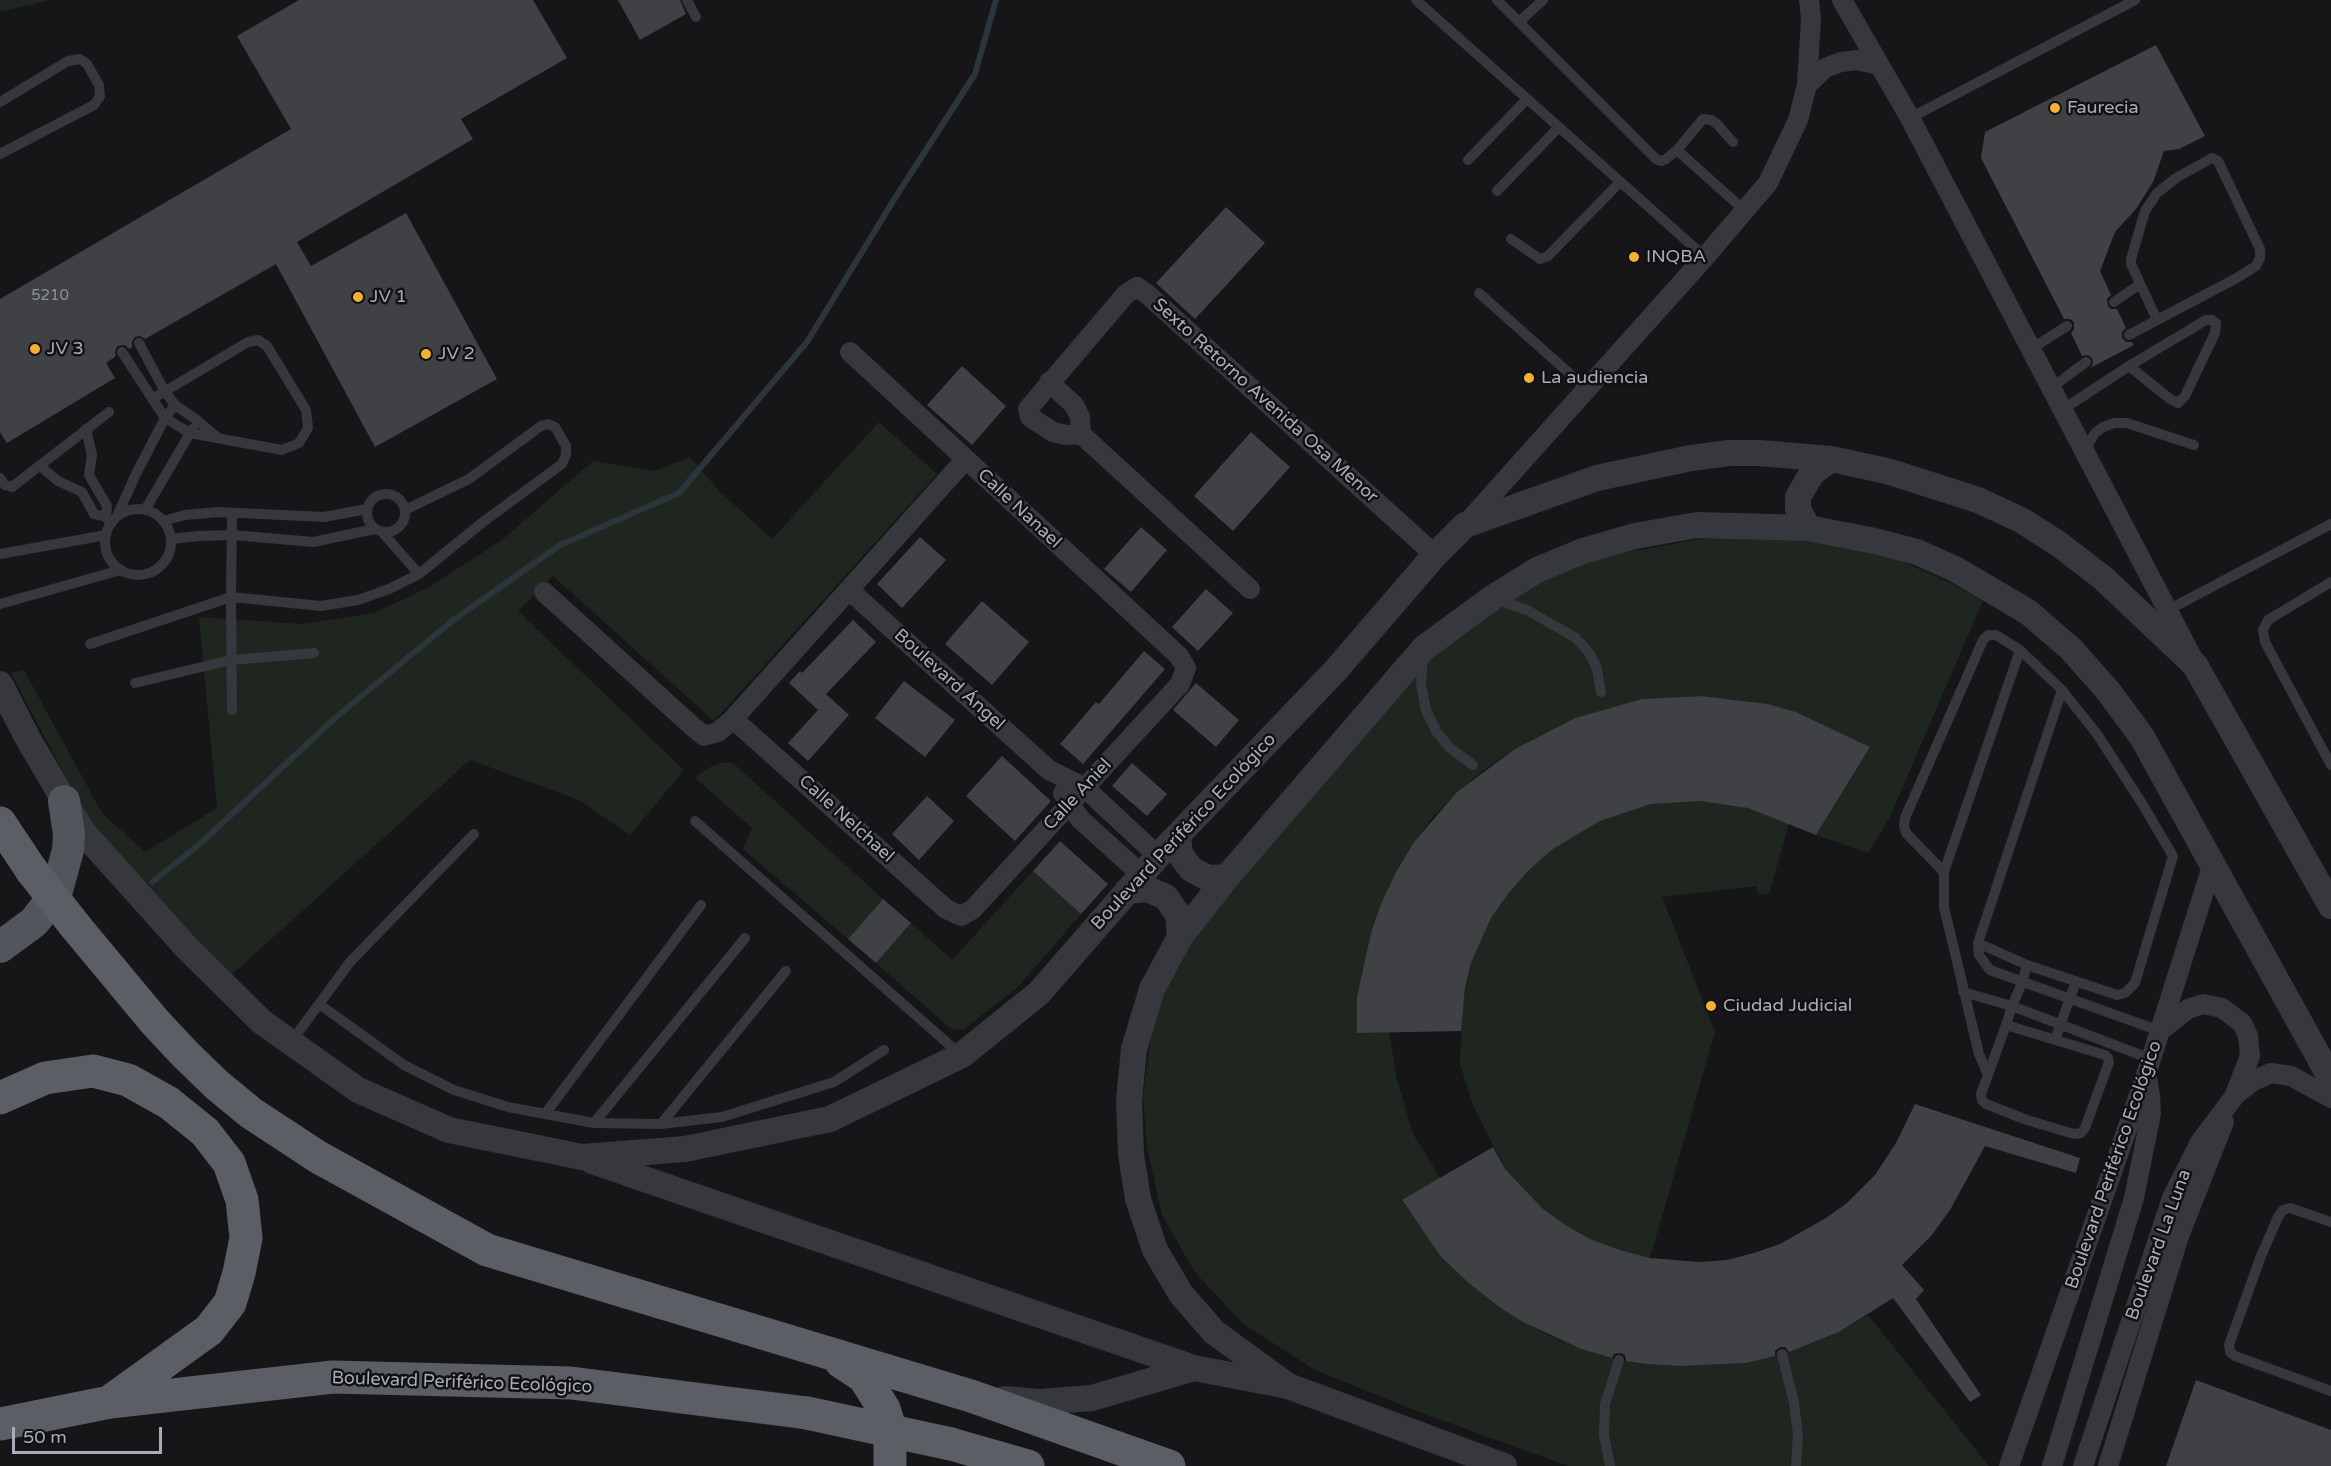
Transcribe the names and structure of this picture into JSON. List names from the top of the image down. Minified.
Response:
{"streets":{"highway":["Boulevard Periférico Ecológico"],"street":["Sexto Retorno Avenida Osa Menor","Calle Nanael","Boulevard Ángel","Calle Aniel","Calle Nelchael","Boulevard La Luna"]},"crossings":[["Sexto Retorno Avenida Osa Menor","Boulevard Periférico Ecológico"],["Calle Nanael","Calle Aniel"],["Boulevard Ángel","Calle Aniel"],["Boulevard Ángel","Boulevard Periférico Ecológico"],["Calle Aniel","Calle Nelchael"],["Boulevard Periférico Ecológico","Boulevard La Luna"]],"places":["Faurecia","INQBA","JV 1","JV 3","JV 2","La audiencia","Ciudad Judicial"],"house_numbers":["5210"],"scale_bar":"50 m"}
